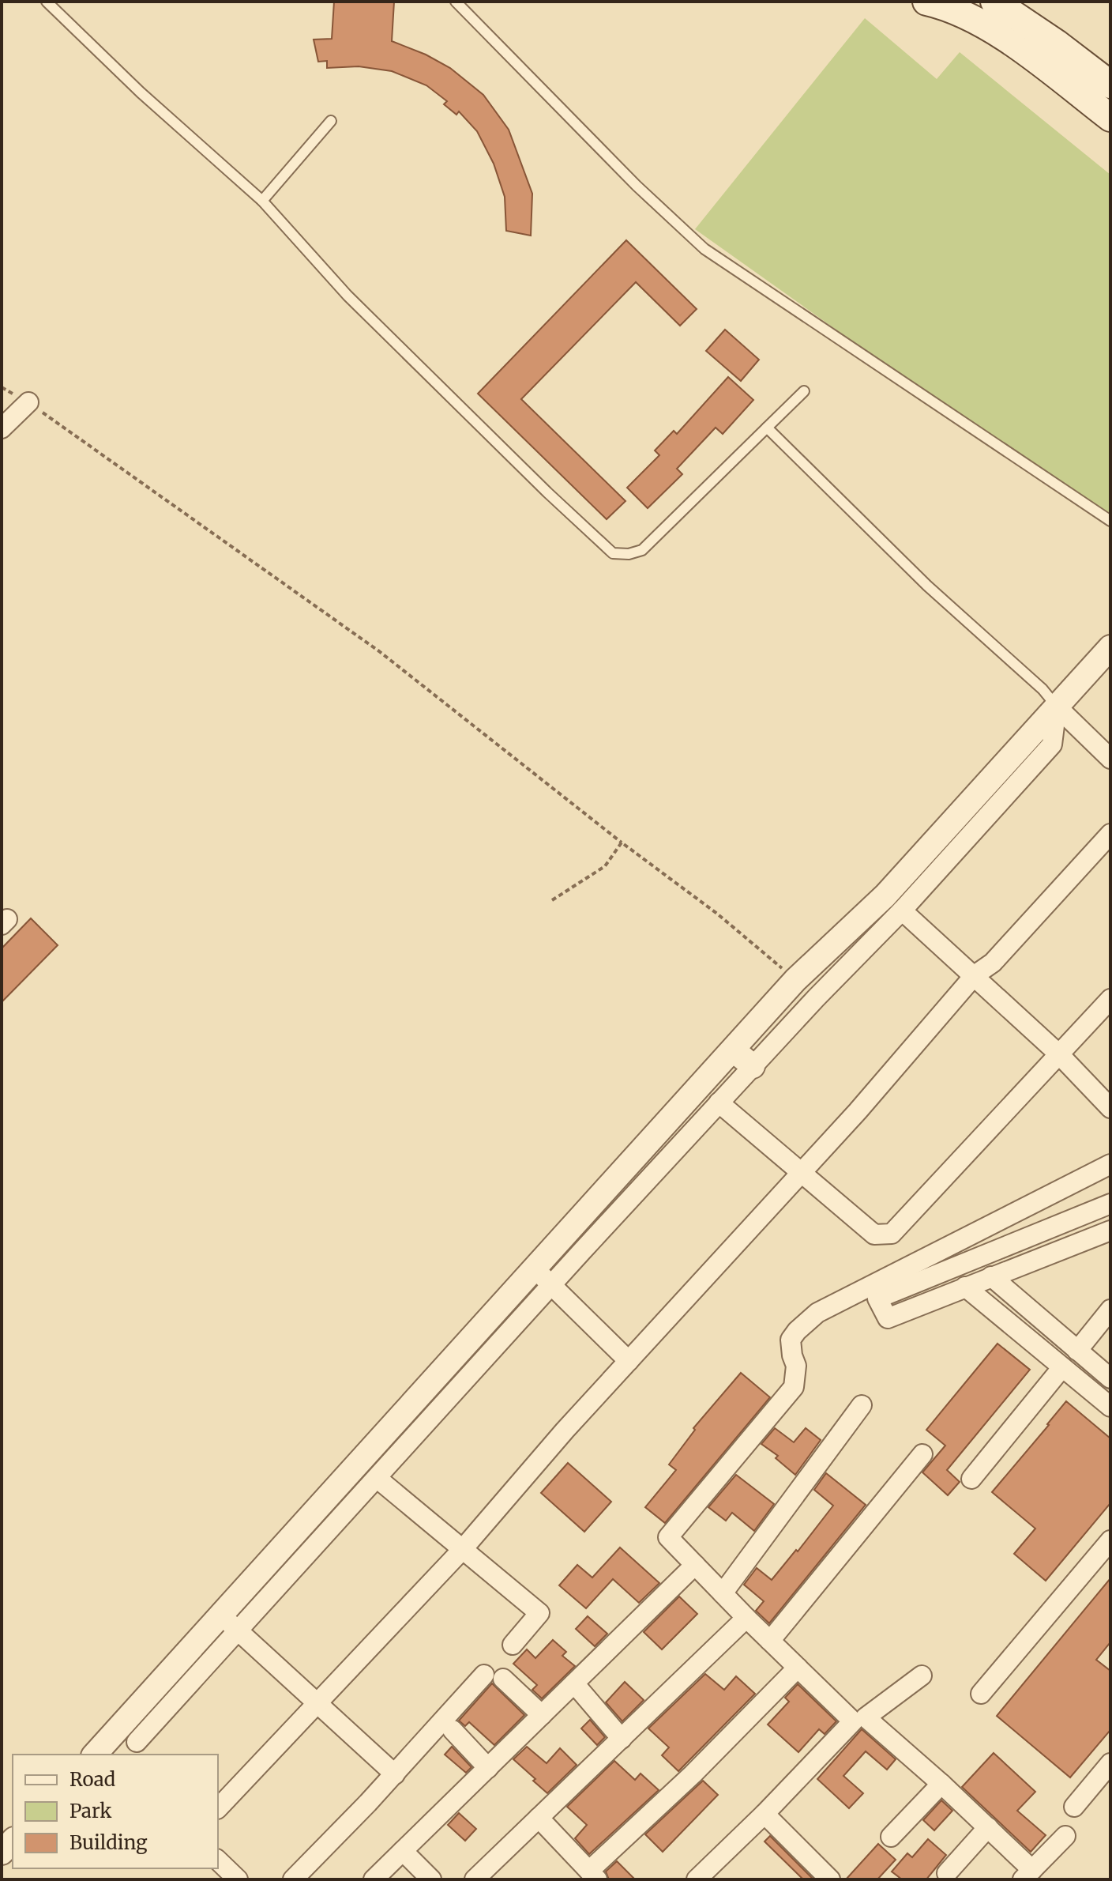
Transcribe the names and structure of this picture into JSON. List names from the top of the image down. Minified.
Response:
{"legend":["Road","Park","Building"]}
